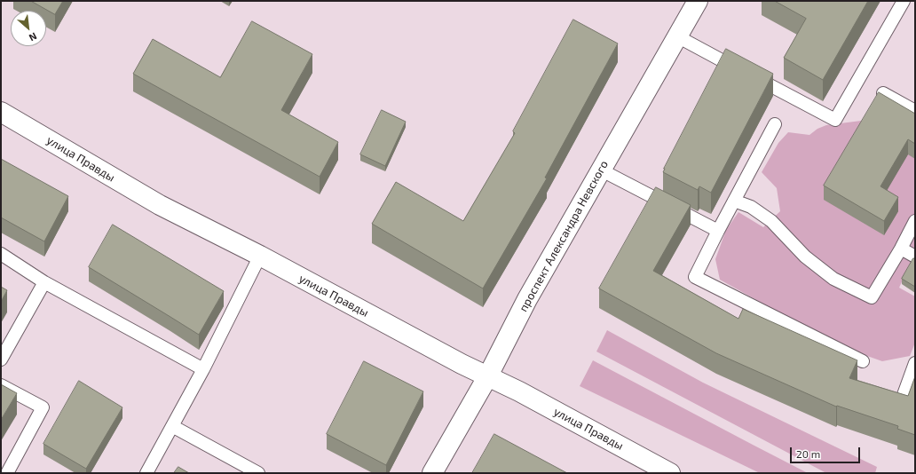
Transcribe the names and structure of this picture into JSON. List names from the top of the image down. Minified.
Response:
{"streets":{"main road":["улица Правды","проспект Александра Невского"]},"crossings":[["улица Правды","проспект Александра Невского"]],"scale_bar":"20 m","north":"bottom right"}
